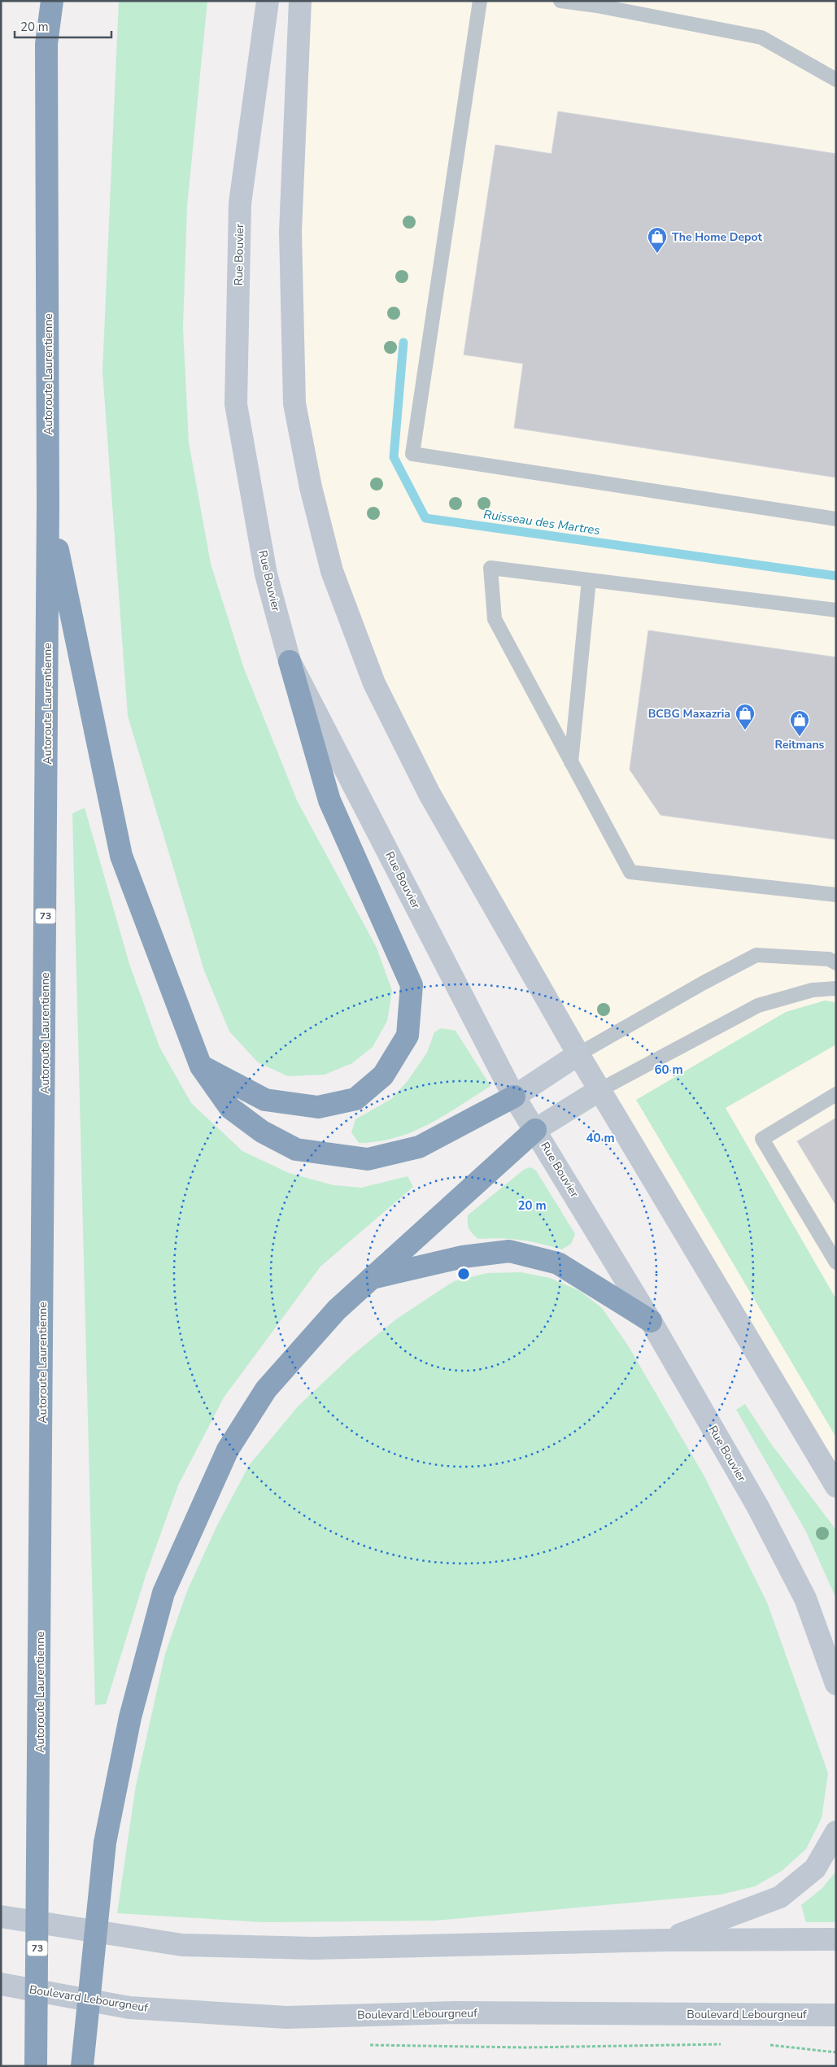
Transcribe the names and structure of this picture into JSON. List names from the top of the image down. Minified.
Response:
{"streets":{"highway":["Autoroute Laurentienne","73"],"street":["Rue Bouvier","Boulevard Lebourgneuf"]},"water":["Ruisseau des Martres"],"places":{"shop":["The Home Depot","BCBG Maxazria","Reitmans"]},"scale_bar":"20 m","rings":["60 m","40 m","20 m"]}
